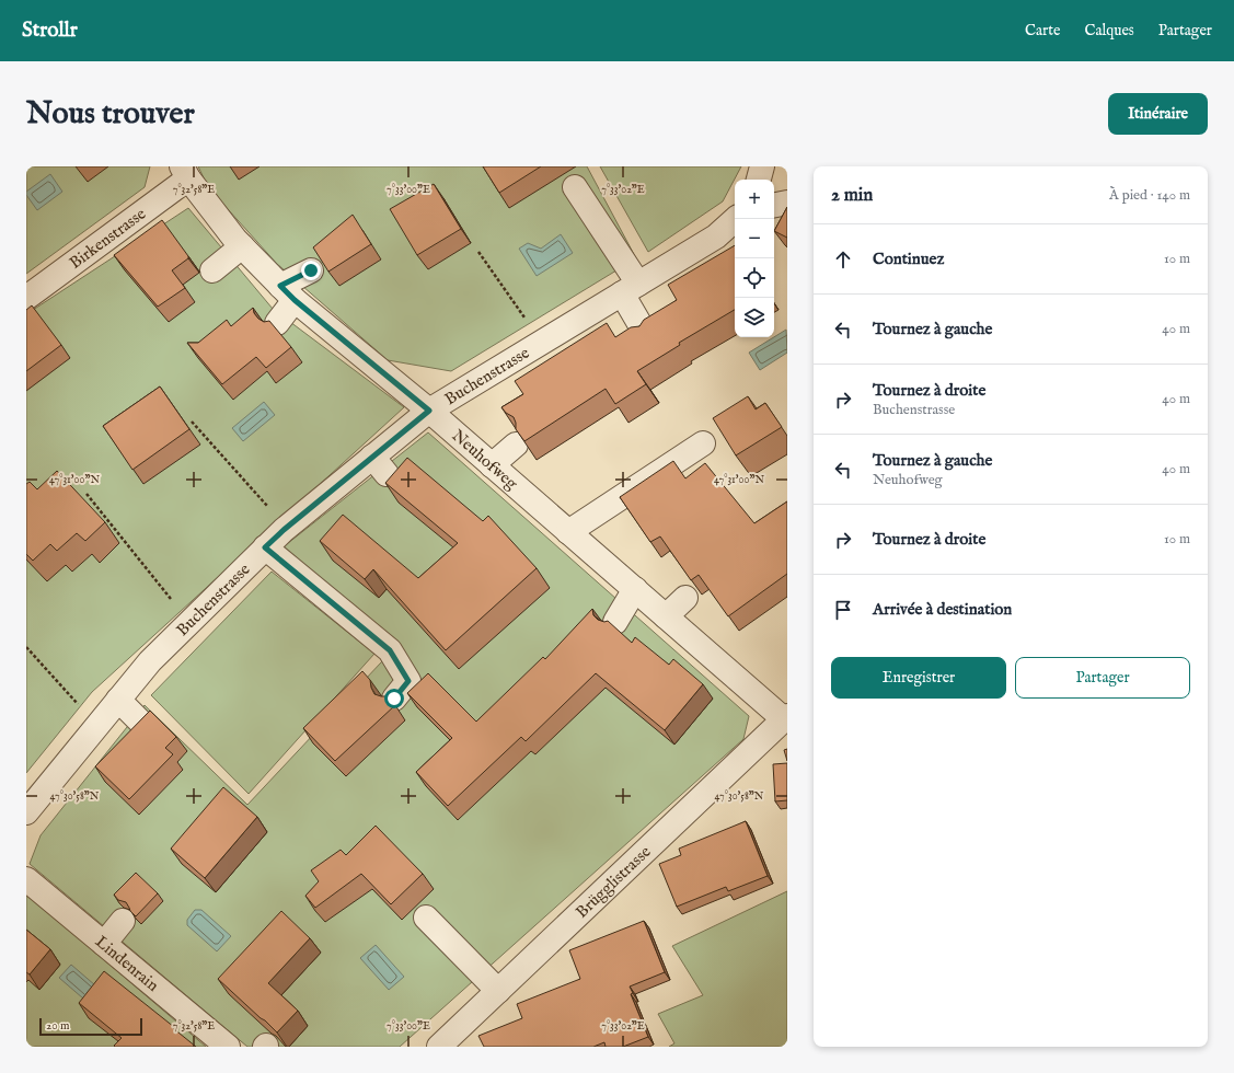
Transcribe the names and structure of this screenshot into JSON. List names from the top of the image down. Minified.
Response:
{"streets":{"street":["Birkenstrasse","Buchenstrasse","Neuhofweg","Brügglistrasse","Lindenrain"]},"crossings":[["Birkenstrasse","Neuhofweg"],["Buchenstrasse","Neuhofweg"],["Neuhofweg","Brügglistrasse"]],"scale_bar":"20 m","page":{"header":"Strollr","nav":["Carte","Calques","Partager"],"buttons":["Itinéraire",["Enregistrer","Partager"]],"title":"Nous trouver","heading":["2 min","À pied · 140 m"],"map_buttons":["+","−"],"list":[["Continuez","10 m"],["Tournez à gauche","40 m"],["Tournez à droite","Buchenstrasse","40 m"],["Tournez à gauche","Neuhofweg","40 m"],["Tournez à droite","10 m"],"Arrivée à destination"],"scale":"20 m"},"coordinates":["7°32'58\"E","7°33'00\"E","7°33'02\"E","47°31'00\"N","47°30'58\"N"]}
